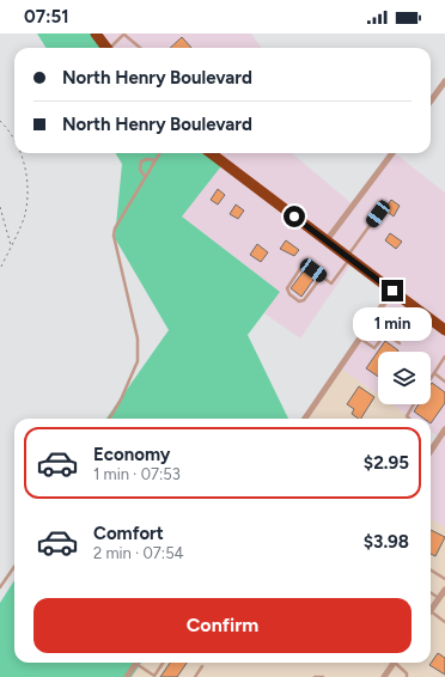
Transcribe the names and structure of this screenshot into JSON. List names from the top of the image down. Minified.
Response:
{"page":{"status":"07:51","banner":["North Henry Boulevard","North Henry Boulevard"],"bubble":"1 min","list":[{"name":"Economy","note":"1 min · 07:53","value":"$2.95"},{"name":"Comfort","note":"2 min · 07:54","value":"$3.98"}],"buttons":"Confirm"}}
